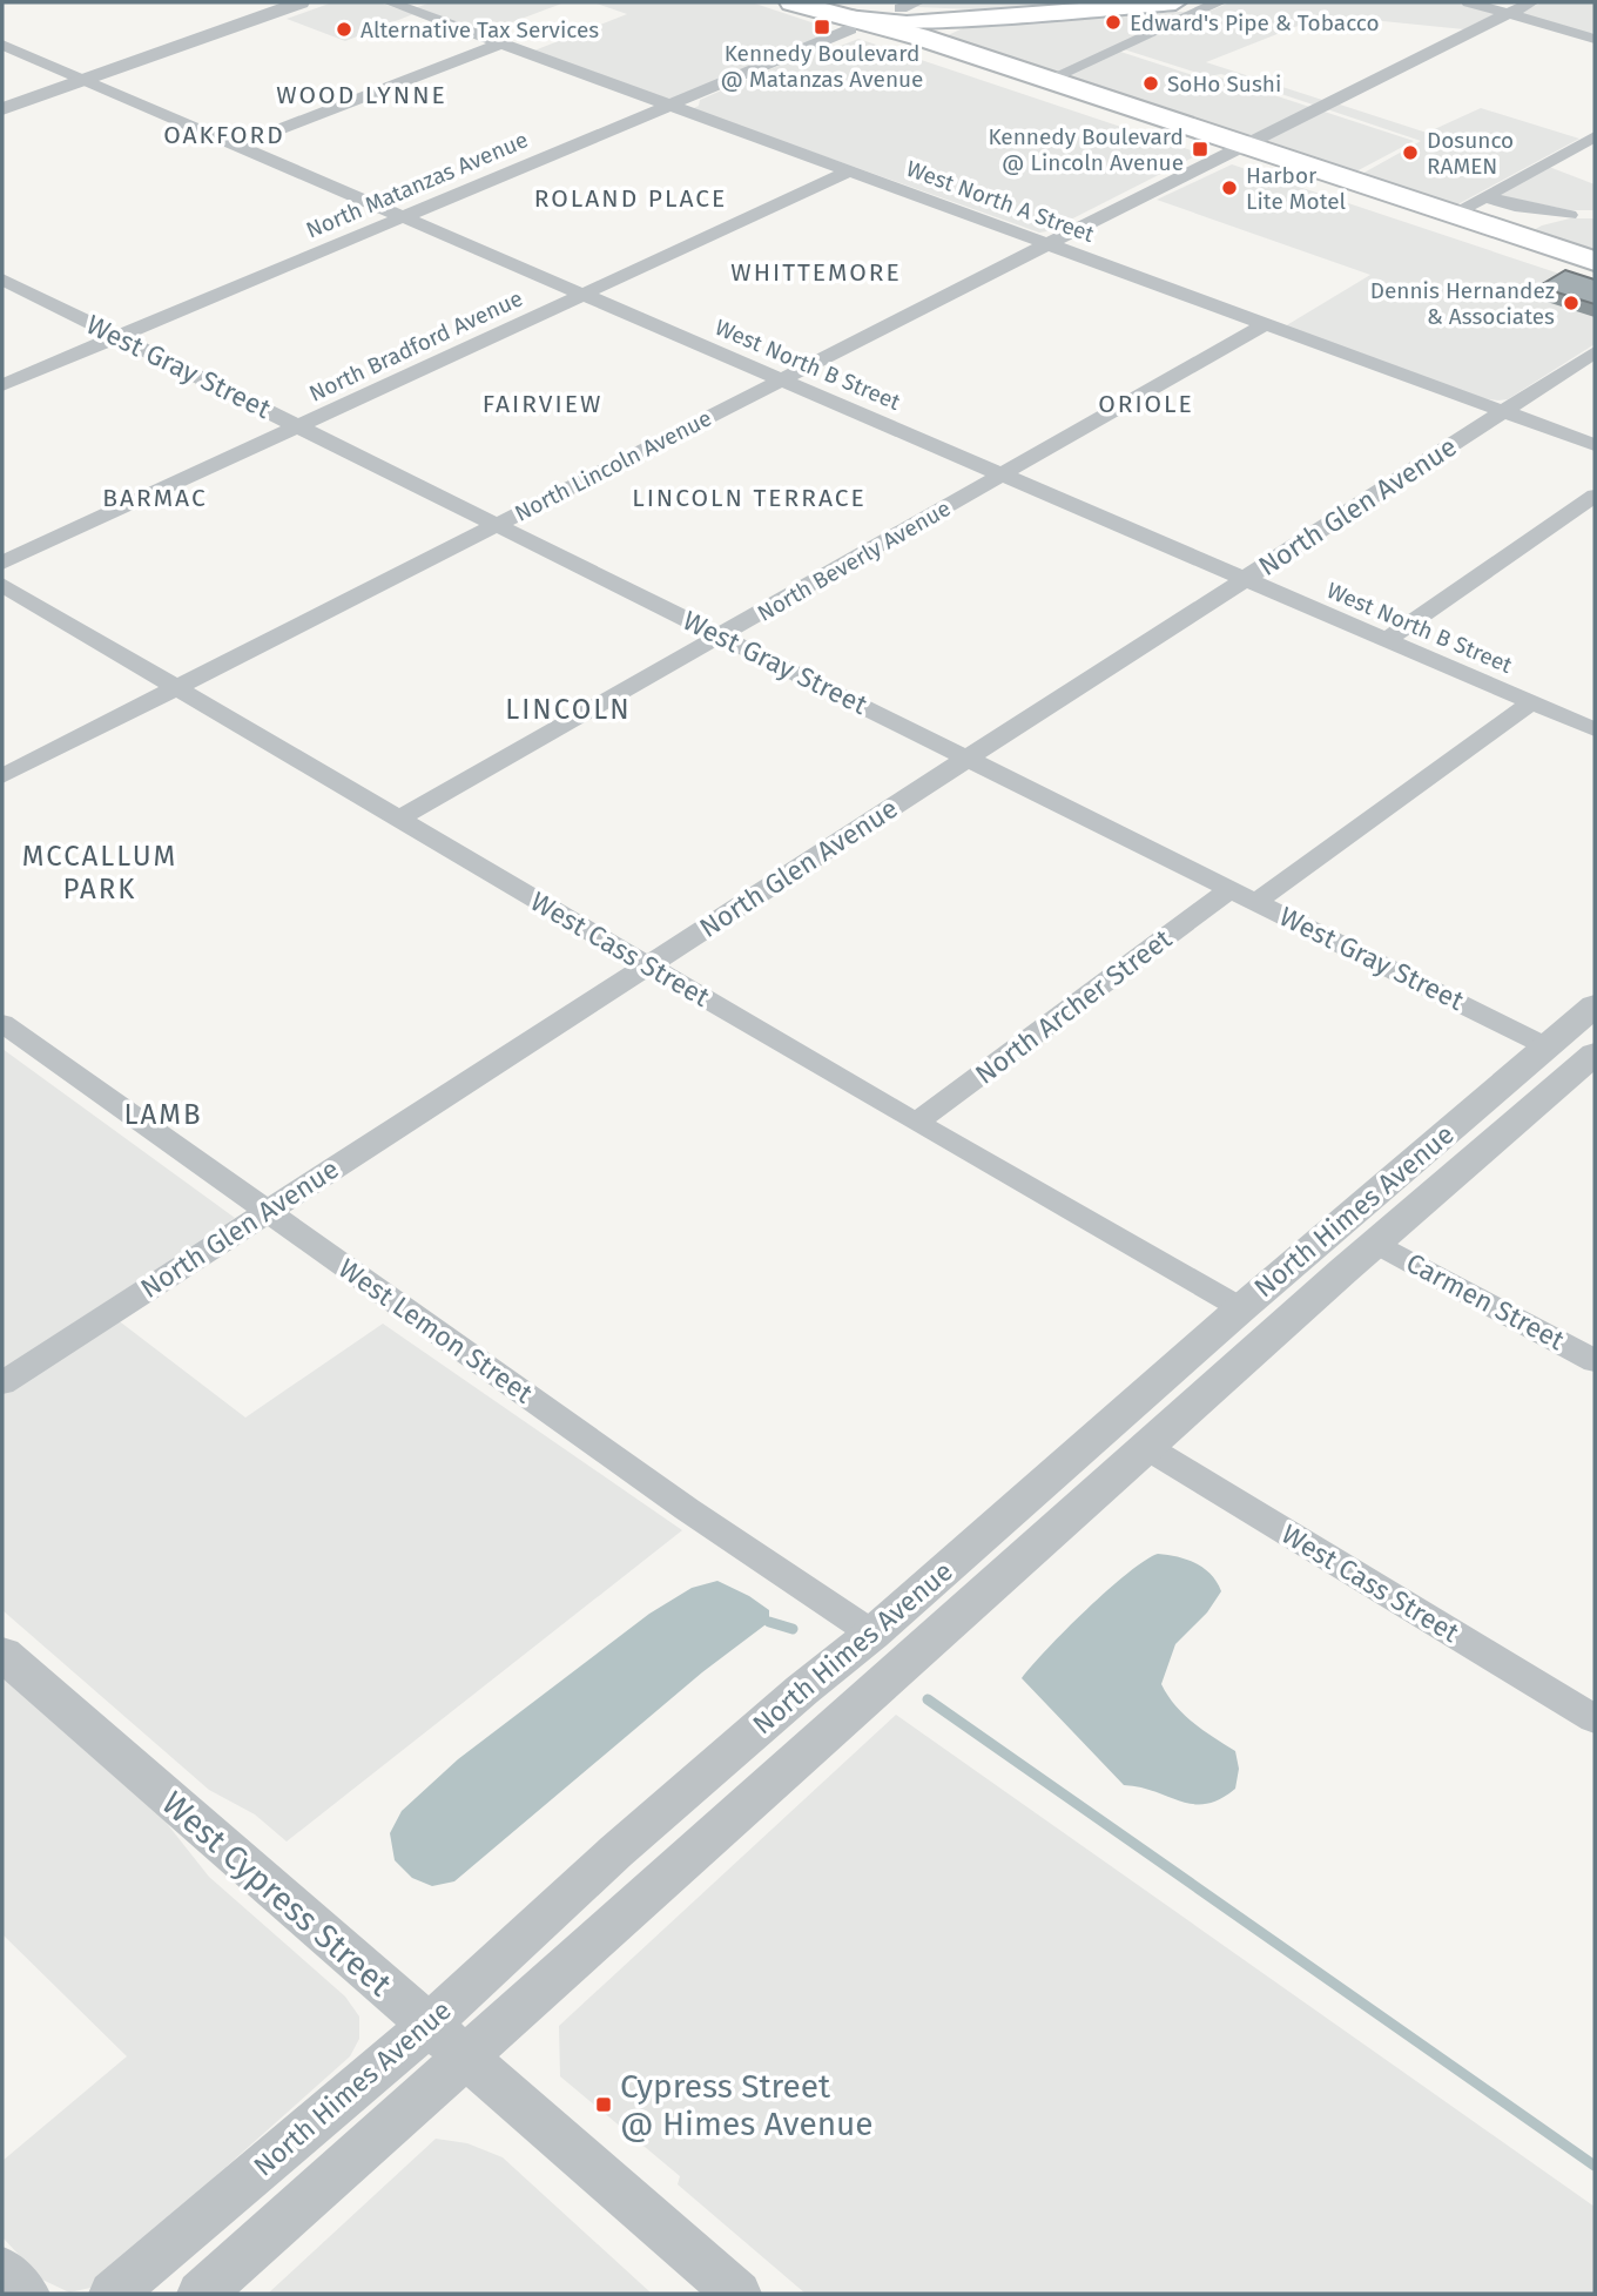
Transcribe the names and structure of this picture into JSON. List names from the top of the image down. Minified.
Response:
{"streets":{"street":["North Matanzas Avenue","West North A Street","North Bradford Avenue","West North B Street","West Gray Street","North Lincoln Avenue","North Glen Avenue","North Beverly Avenue","West Cass Street","North Archer Street","North Himes Avenue","Carmen Street","West Lemon Street","West Cypress Street"]},"crossings":[["North Matanzas Avenue","West North A Street"],["North Matanzas Avenue","West North B Street"],["North Matanzas Avenue","West Gray Street"],["West North A Street","North Bradford Avenue"],["West North A Street","North Lincoln Avenue"],["West North A Street","North Glen Avenue"],["West North A Street","North Beverly Avenue"],["North Bradford Avenue","West North B Street"],["North Bradford Avenue","West Gray Street"],["West North B Street","North Lincoln Avenue"],["West North B Street","North Glen Avenue"],["West North B Street","North Beverly Avenue"],["West Gray Street","North Lincoln Avenue"],["West Gray Street","North Glen Avenue"],["West Gray Street","North Beverly Avenue"],["West Gray Street","North Archer Street"],["West Gray Street","North Himes Avenue"],["North Lincoln Avenue","West Cass Street"],["North Glen Avenue","West Cass Street"],["North Glen Avenue","West Lemon Street"],["North Beverly Avenue","West Cass Street"],["West Cass Street","North Archer Street"],["West Cass Street","North Himes Avenue"],["North Himes Avenue","Carmen Street"],["North Himes Avenue","West Lemon Street"],["North Himes Avenue","West Cypress Street"]],"districts":["WOOD LYNNE","OAKFORD","ROLAND PLACE","WHITTEMORE","FAIRVIEW","ORIOLE","BARMAC","LINCOLN TERRACE","LINCOLN","MCCALLUM PARK","LAMB"],"places":{"other":["Edward's Pipe & Tobacco","Alternative Tax Services","SoHo Sushi","Dosunco RAMEN","Harbor Lite Motel","Dennis Hernandez & Associates"],"transit":["Kennedy Boulevard @ Matanzas Avenue","Kennedy Boulevard @ Lincoln Avenue","Cypress Street @ Himes Avenue"]}}
